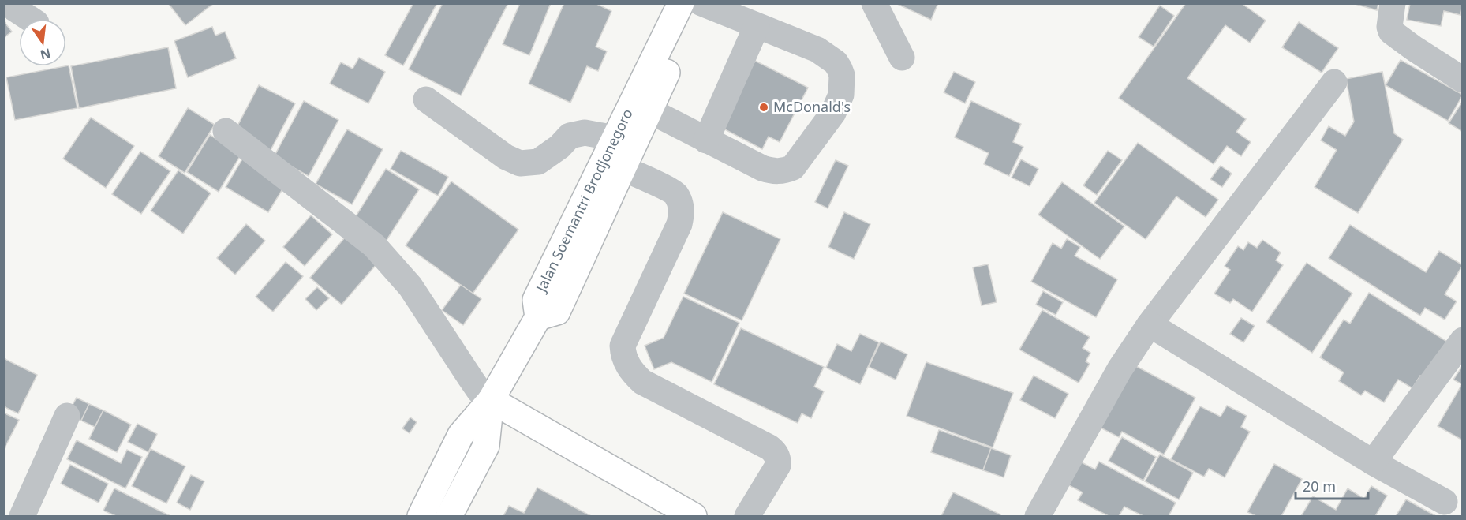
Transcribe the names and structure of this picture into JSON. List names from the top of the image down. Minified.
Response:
{"streets":{"main road":["Jalan Soemantri Brodjonegoro"]},"places":["McDonald's"],"scale_bar":"20 m","north":"bottom"}
